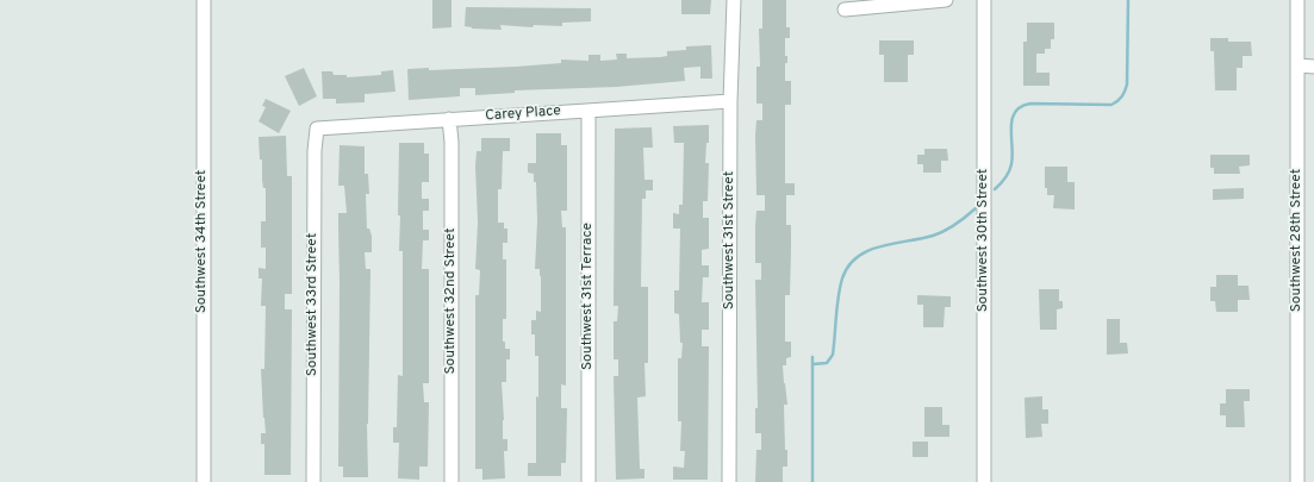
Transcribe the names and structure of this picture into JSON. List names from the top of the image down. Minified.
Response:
{"streets":{"street":["Carey Place","Southwest 31st Street","Southwest 30th Street","Southwest 28th Street","Southwest 34th Street","Southwest 31st Terrace","Southwest 32nd Street","Southwest 33rd Street"]},"crossings":[["Carey Place","Southwest 31st Street"],["Carey Place","Southwest 31st Terrace"],["Carey Place","Southwest 32nd Street"],["Carey Place","Southwest 33rd Street"]]}
